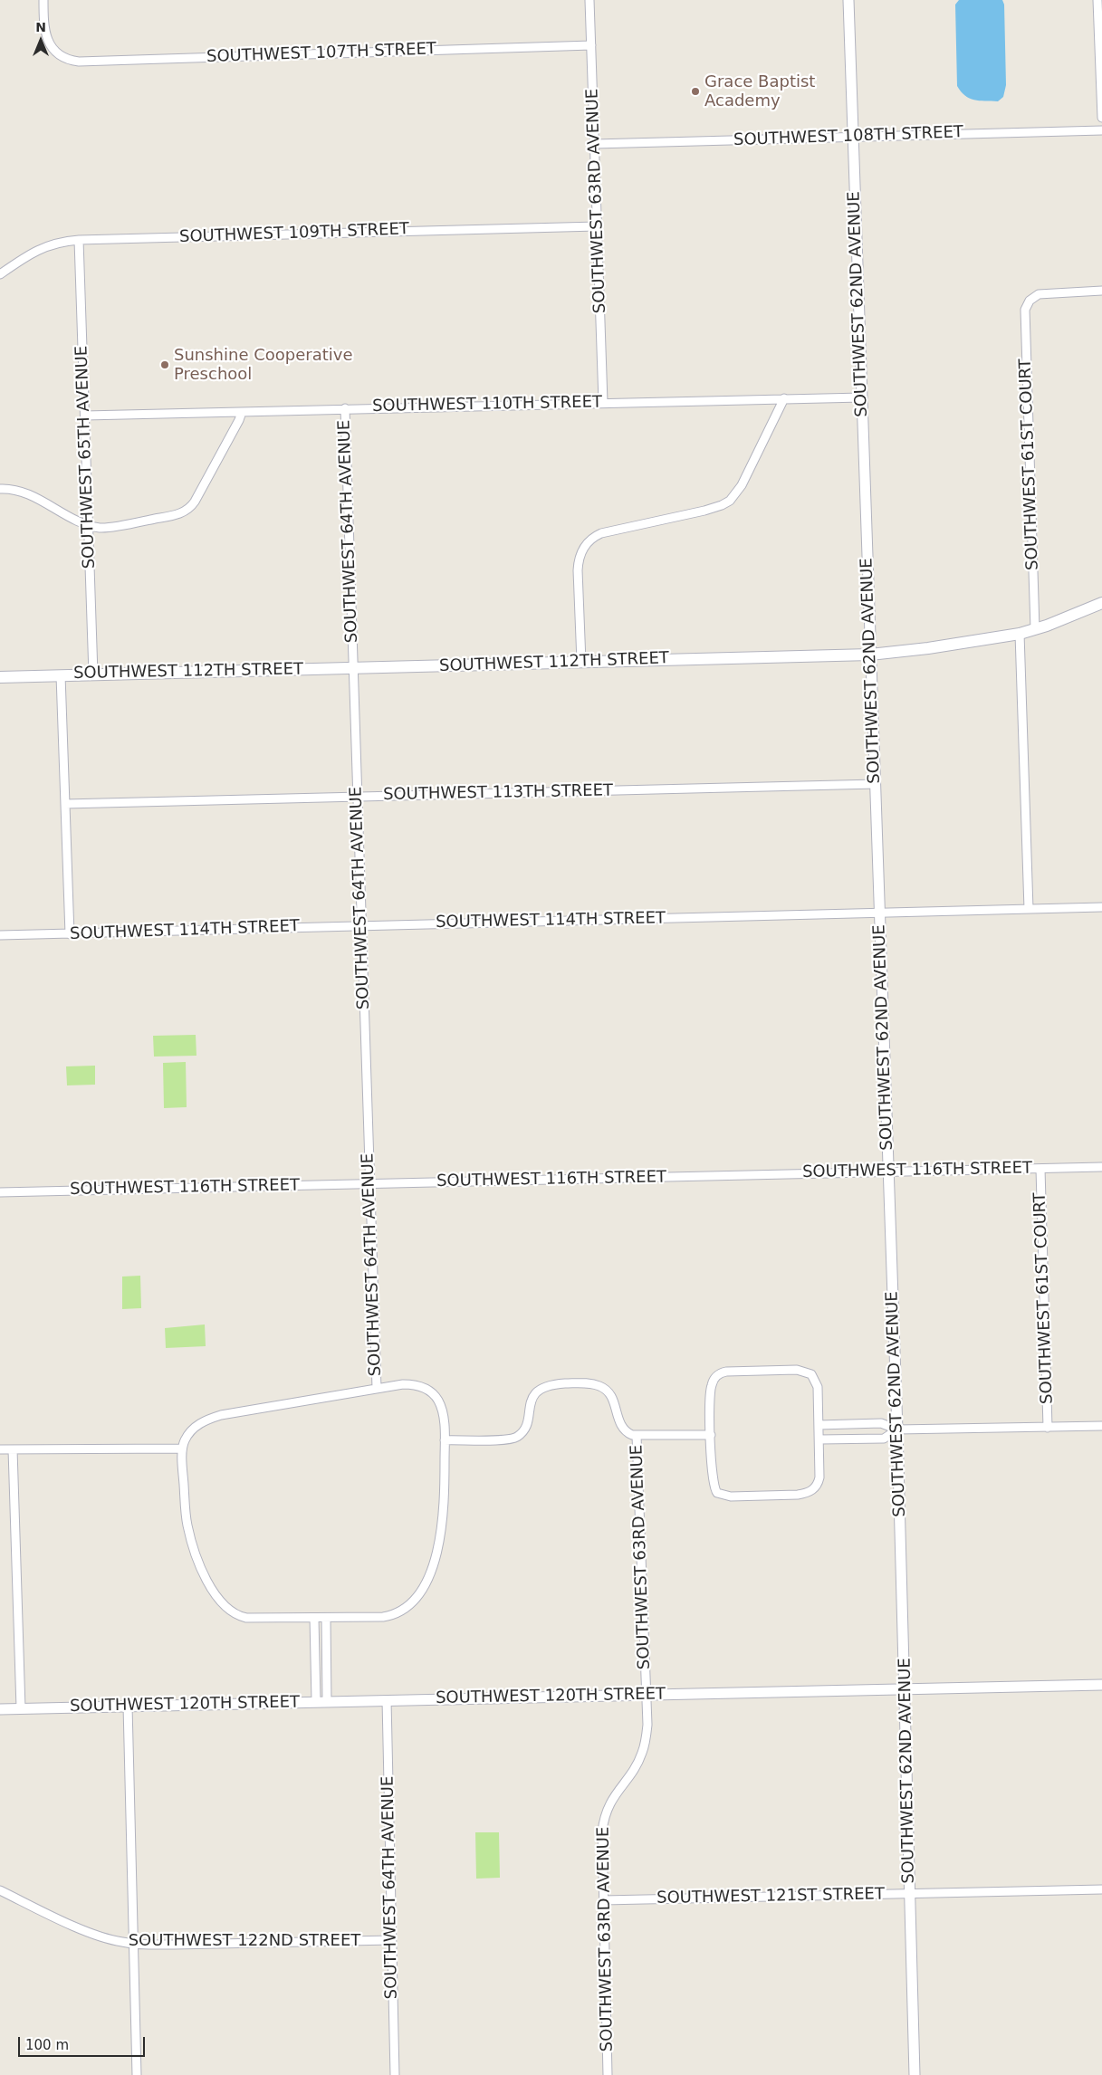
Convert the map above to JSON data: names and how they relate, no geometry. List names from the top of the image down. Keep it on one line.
{"streets":{"main road":["SOUTHWEST 112TH STREET"],"street":["SOUTHWEST 107TH STREET","SOUTHWEST 108TH STREET","SOUTHWEST 63RD AVENUE","SOUTHWEST 109TH STREET","SOUTHWEST 62ND AVENUE","SOUTHWEST 110TH STREET","SOUTHWEST 65TH AVENUE","SOUTHWEST 61ST COURT","SOUTHWEST 64TH AVENUE","SOUTHWEST 113TH STREET","SOUTHWEST 114TH STREET","SOUTHWEST 116TH STREET","SOUTHWEST 120TH STREET","SOUTHWEST 121ST STREET","SOUTHWEST 122ND STREET"]},"crossings":[["SOUTHWEST 107TH STREET","SOUTHWEST 63RD AVENUE"],["SOUTHWEST 108TH STREET","SOUTHWEST 63RD AVENUE"],["SOUTHWEST 108TH STREET","SOUTHWEST 62ND AVENUE"],["SOUTHWEST 63RD AVENUE","SOUTHWEST 109TH STREET"],["SOUTHWEST 63RD AVENUE","SOUTHWEST 110TH STREET"],["SOUTHWEST 63RD AVENUE","SOUTHWEST 120TH STREET"],["SOUTHWEST 63RD AVENUE","SOUTHWEST 121ST STREET"],["SOUTHWEST 109TH STREET","SOUTHWEST 65TH AVENUE"],["SOUTHWEST 62ND AVENUE","SOUTHWEST 110TH STREET"],["SOUTHWEST 62ND AVENUE","SOUTHWEST 112TH STREET"],["SOUTHWEST 62ND AVENUE","SOUTHWEST 113TH STREET"],["SOUTHWEST 62ND AVENUE","SOUTHWEST 114TH STREET"],["SOUTHWEST 62ND AVENUE","SOUTHWEST 116TH STREET"],["SOUTHWEST 62ND AVENUE","SOUTHWEST 120TH STREET"],["SOUTHWEST 62ND AVENUE","SOUTHWEST 121ST STREET"],["SOUTHWEST 110TH STREET","SOUTHWEST 65TH AVENUE"],["SOUTHWEST 110TH STREET","SOUTHWEST 64TH AVENUE"],["SOUTHWEST 65TH AVENUE","SOUTHWEST 112TH STREET"],["SOUTHWEST 61ST COURT","SOUTHWEST 112TH STREET"],["SOUTHWEST 61ST COURT","SOUTHWEST 116TH STREET"],["SOUTHWEST 64TH AVENUE","SOUTHWEST 112TH STREET"],["SOUTHWEST 64TH AVENUE","SOUTHWEST 113TH STREET"],["SOUTHWEST 64TH AVENUE","SOUTHWEST 114TH STREET"],["SOUTHWEST 64TH AVENUE","SOUTHWEST 116TH STREET"],["SOUTHWEST 64TH AVENUE","SOUTHWEST 120TH STREET"],["SOUTHWEST 64TH AVENUE","SOUTHWEST 122ND STREET"]],"places":["Grace Baptist Academy","Sunshine Cooperative Preschool"],"scale_bar":"100 m","north":"top"}
